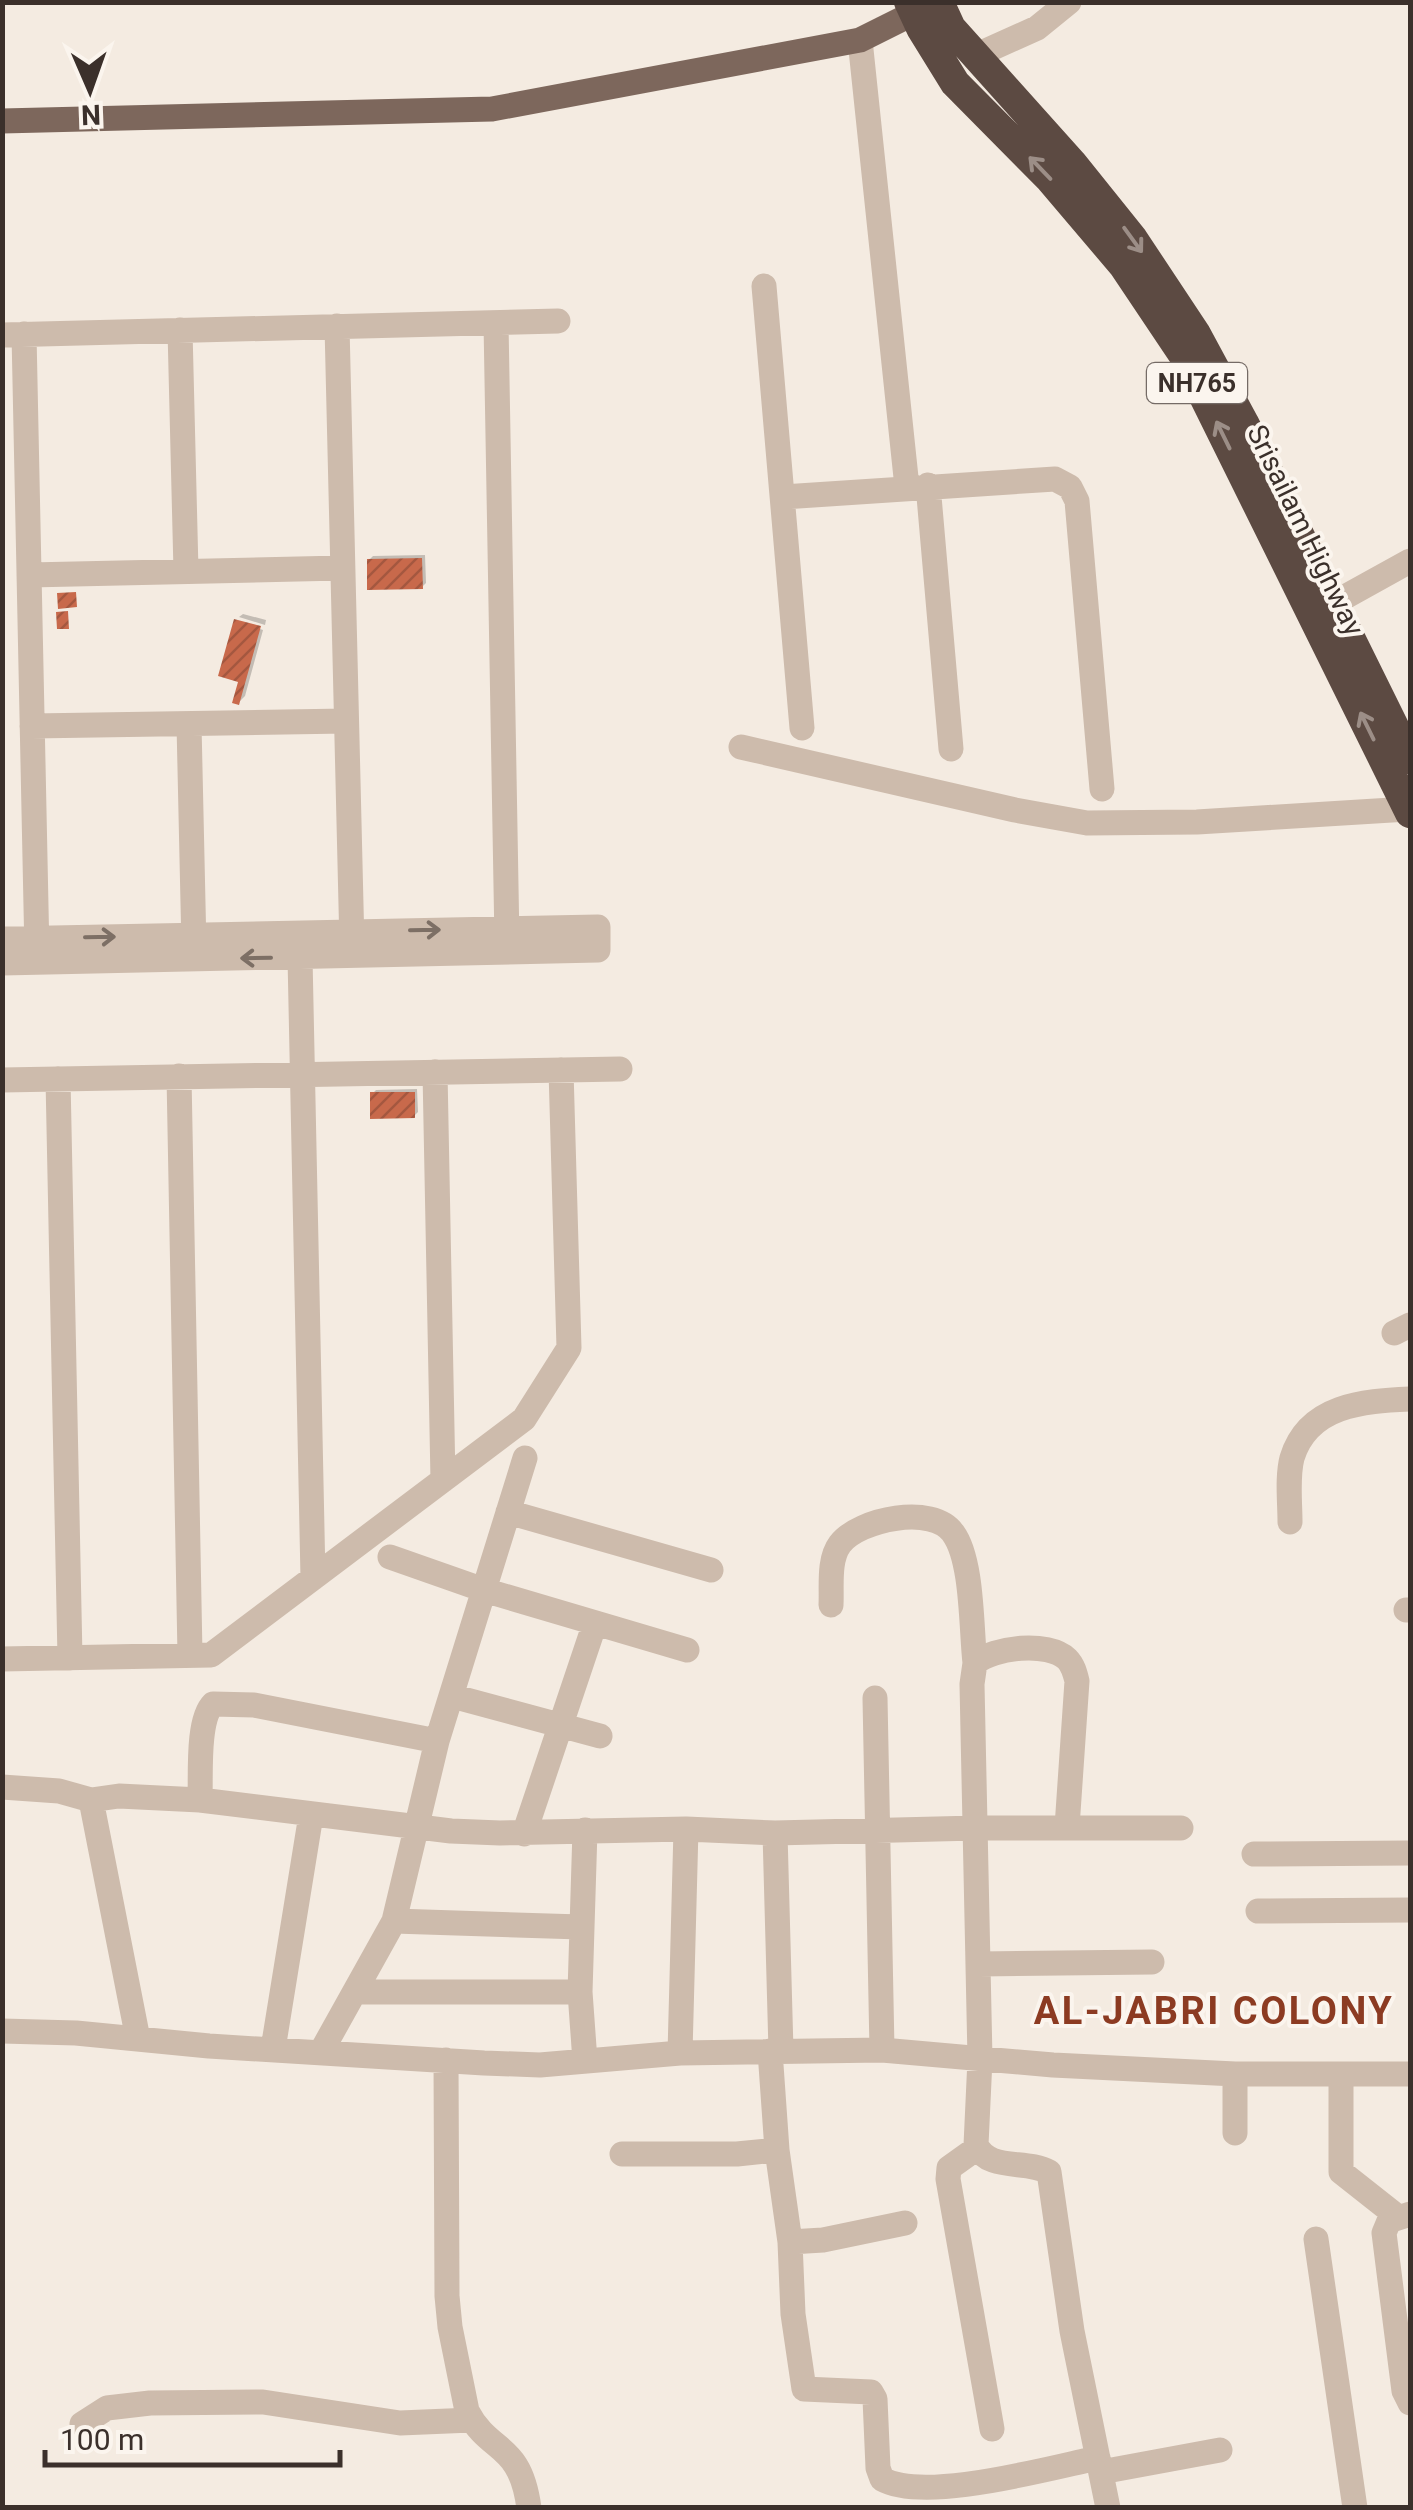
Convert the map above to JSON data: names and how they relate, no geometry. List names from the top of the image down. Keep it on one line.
{"streets":{"highway":["NH765","Srisailam Highway"]},"districts":["AL-JABRI COLONY"],"scale_bar":"100 m","north":"bottom"}
